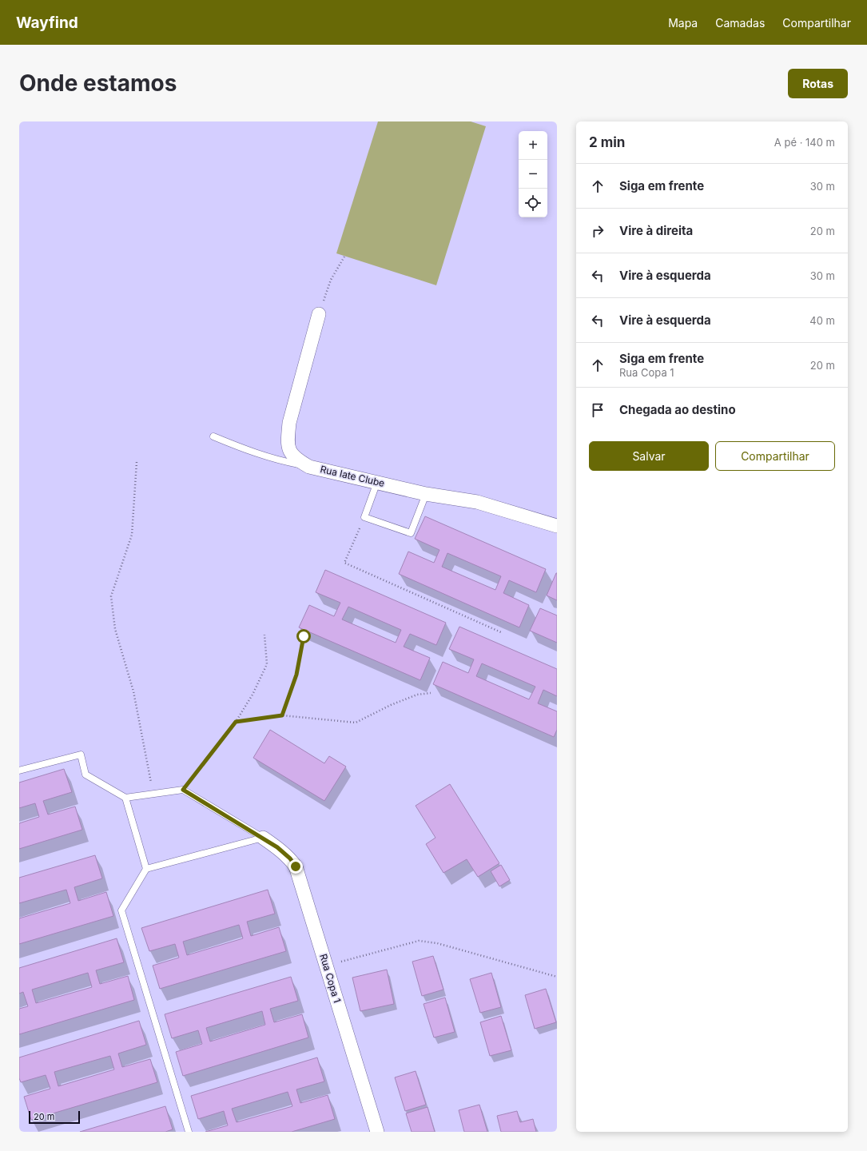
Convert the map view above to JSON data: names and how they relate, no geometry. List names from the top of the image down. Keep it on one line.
{"streets":{"street":["Rua Iate Clube","Rua Copa 1"]},"scale_bar":"20 m","page":{"header":"Wayfind","nav":["Mapa","Camadas","Compartilhar"],"buttons":["Rotas",["Salvar","Compartilhar"]],"title":"Onde estamos","heading":["2 min","A pé · 140 m"],"map_buttons":["+","−"],"list":[["Siga em frente","30 m"],["Vire à direita","20 m"],["Vire à esquerda","30 m"],["Vire à esquerda","40 m"],["Siga em frente","Rua Copa 1","20 m"],"Chegada ao destino"],"scale":"20 m"}}
